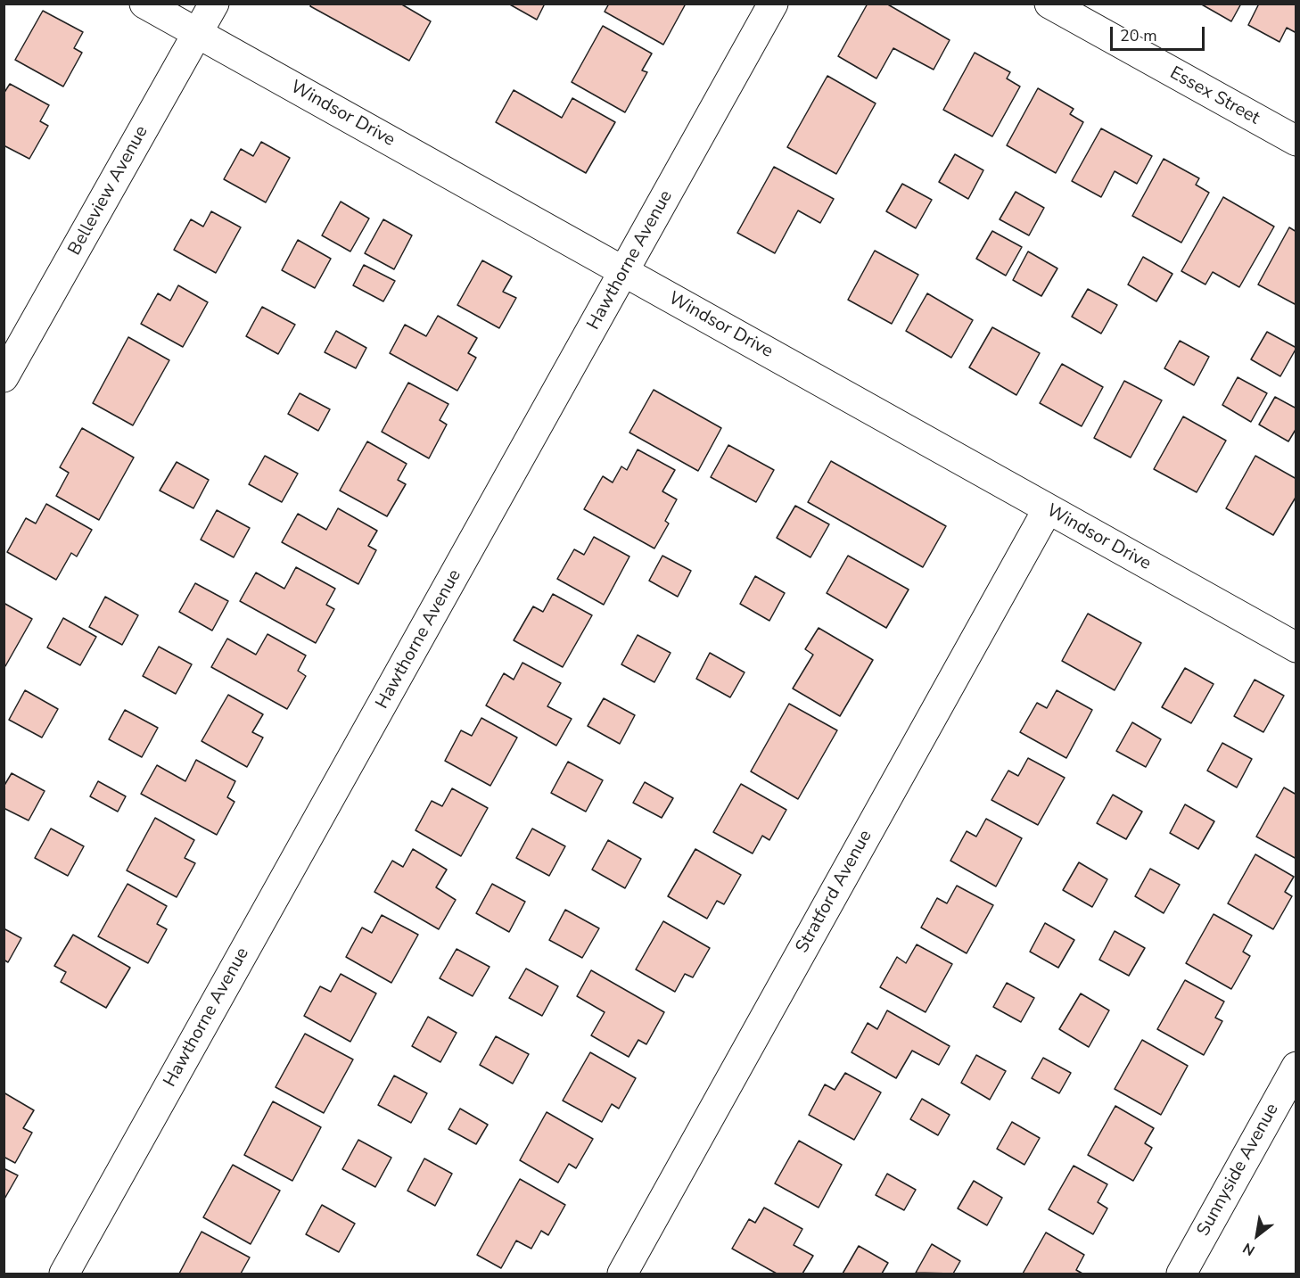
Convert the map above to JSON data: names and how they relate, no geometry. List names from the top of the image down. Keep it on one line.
{"streets":{"street":["Essex Street","Windsor Drive","Belleview Avenue","Hawthorne Avenue","Stratford Avenue","Sunnyside Avenue"]},"crossings":[["Windsor Drive","Belleview Avenue"],["Windsor Drive","Hawthorne Avenue"],["Windsor Drive","Stratford Avenue"]],"scale_bar":"20 m","north":"bottom left"}
